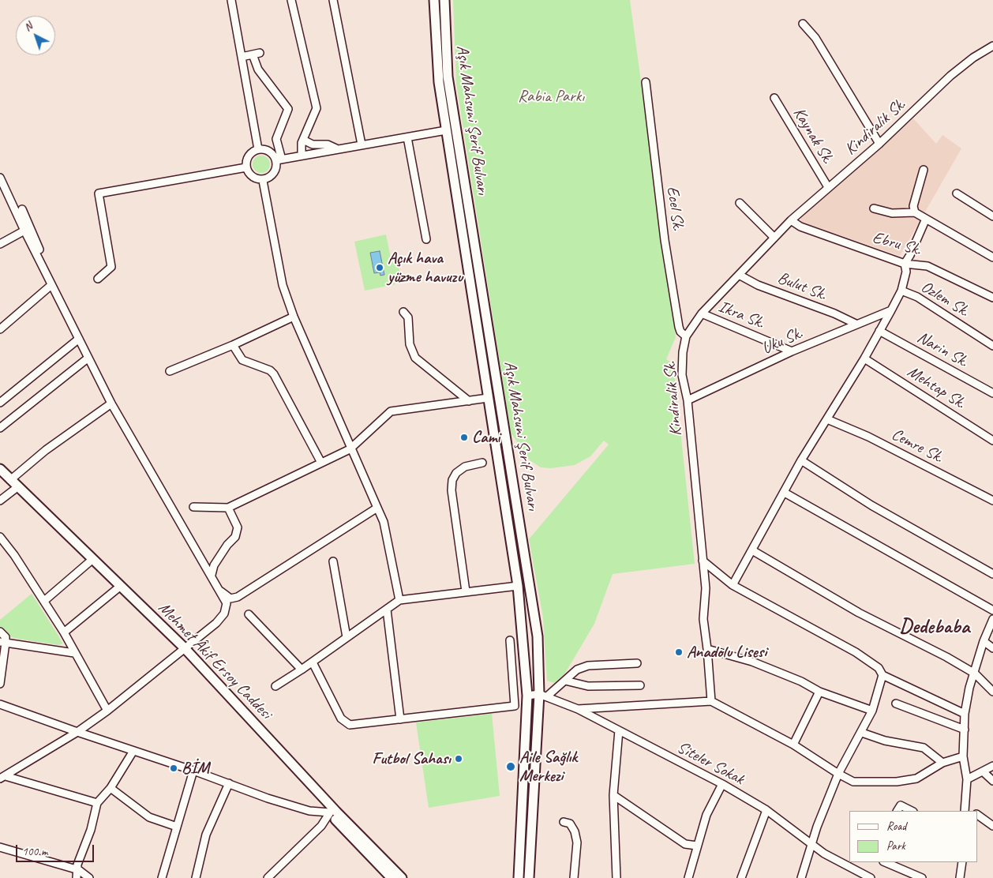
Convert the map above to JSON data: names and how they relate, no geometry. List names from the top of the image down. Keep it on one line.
{"streets":{"main road":["Aşık Mahsuni Şerif Bulvarı","Mehmet Âkif Ersoy Caddesi"],"street":["Kindiralik Sk.","Kaynak Sk.","Ecel Sk.","Ebru Sk.","Bulut Sk.","Ozlem Sk.","Ikra Sk.","Uku Sk.","Narin Sk.","Mehtap Sk.","Cemre Sk.","Siteler Sokak"]},"crossings":[["Aşık Mahsuni Şerif Bulvarı","Siteler Sokak"],["Kindiralik Sk.","Kaynak Sk."],["Kindiralik Sk.","Ecel Sk."],["Kindiralik Sk.","Ebru Sk."],["Kindiralik Sk.","Bulut Sk."],["Kindiralik Sk.","Ikra Sk."],["Kindiralik Sk.","Uku Sk."],["Bulut Sk.","Uku Sk."],["Ikra Sk.","Uku Sk."]],"districts":["Dedebaba"],"parks":["Rabia Parkı"],"places":["Açık hava yüzme havuzu","Cami","Anadolu Lisesi","Futbol Sahası","Aile Sağlık Merkezi","BİM"],"legend":["Road","Park"],"scale_bar":"100 m","north":"top left"}
